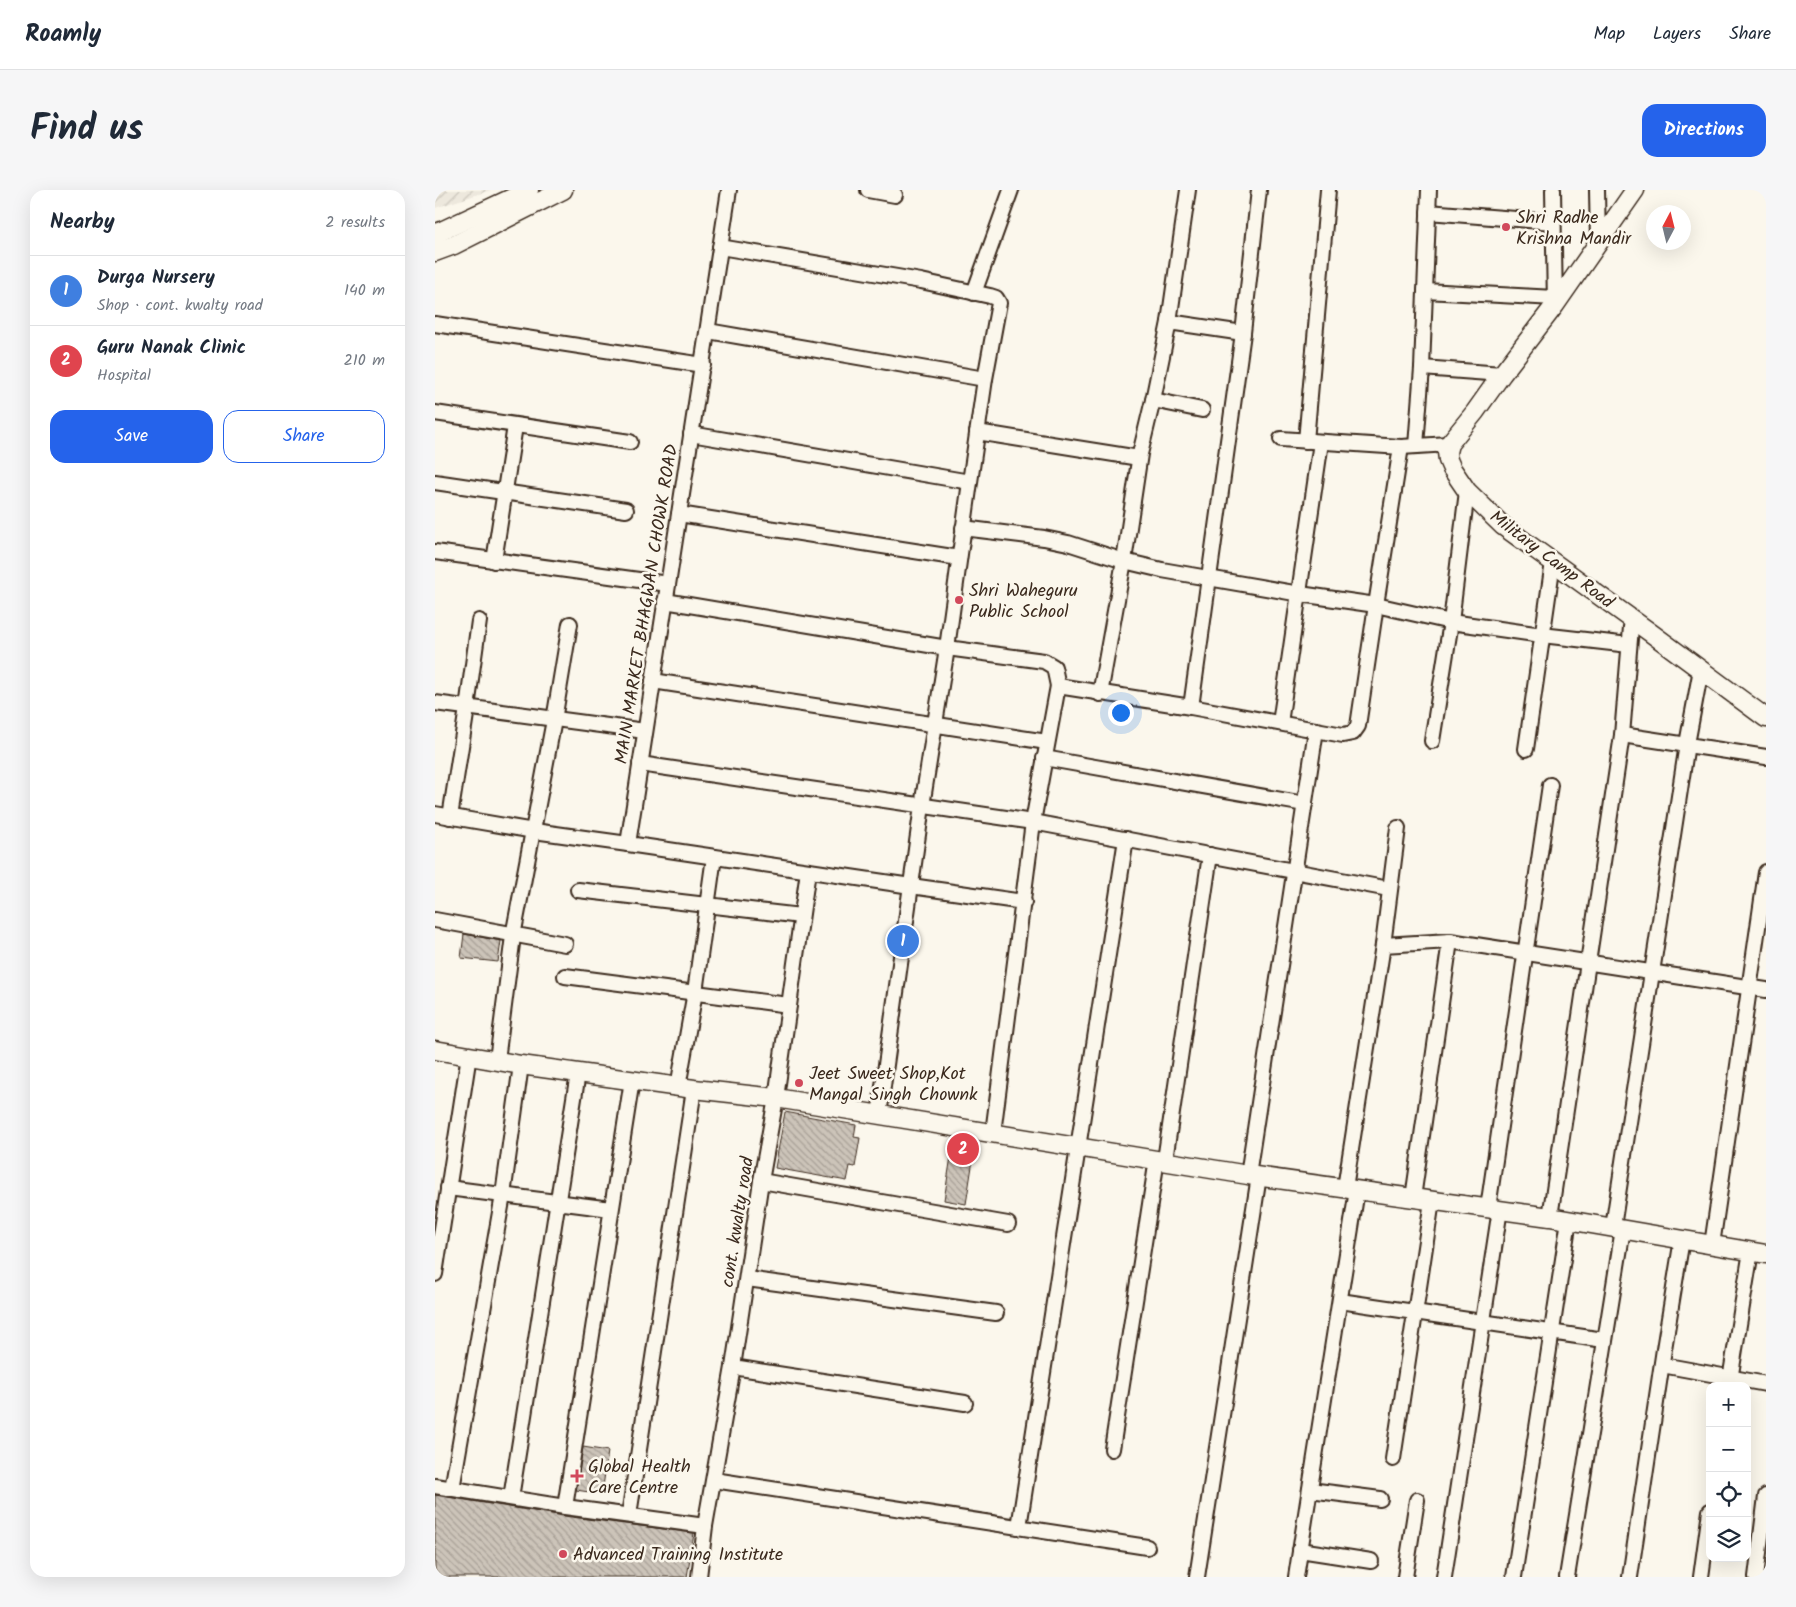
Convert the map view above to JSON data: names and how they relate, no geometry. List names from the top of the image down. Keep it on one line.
{"streets":{"street":["Military Camp Road","MAIN MARKET BHAGWAN CHOWK ROAD","cont. kwalty road"]},"places":{"other":["Shri Radhe Krishna Mandir","Shri Waheguru Public School","Jeet Sweet Shop,Kot Mangal Singh Chownk","Advanced Training Institute"],"health":["Global Health Care Centre"]},"north":"top","page":{"header":"Roamly","nav":["Map","Layers","Share"],"title":"Find us","buttons":["Directions",["Save","Share"]],"heading":["Nearby","2 results"],"list":[{"mark":"1","name":"Durga Nursery","note":"Shop · cont. kwalty road","value":"140 m"},{"mark":"2","name":"Guru Nanak Clinic","note":"Hospital","value":"210 m"}],"pins":["1","2"],"map_buttons":["+","−"]}}
